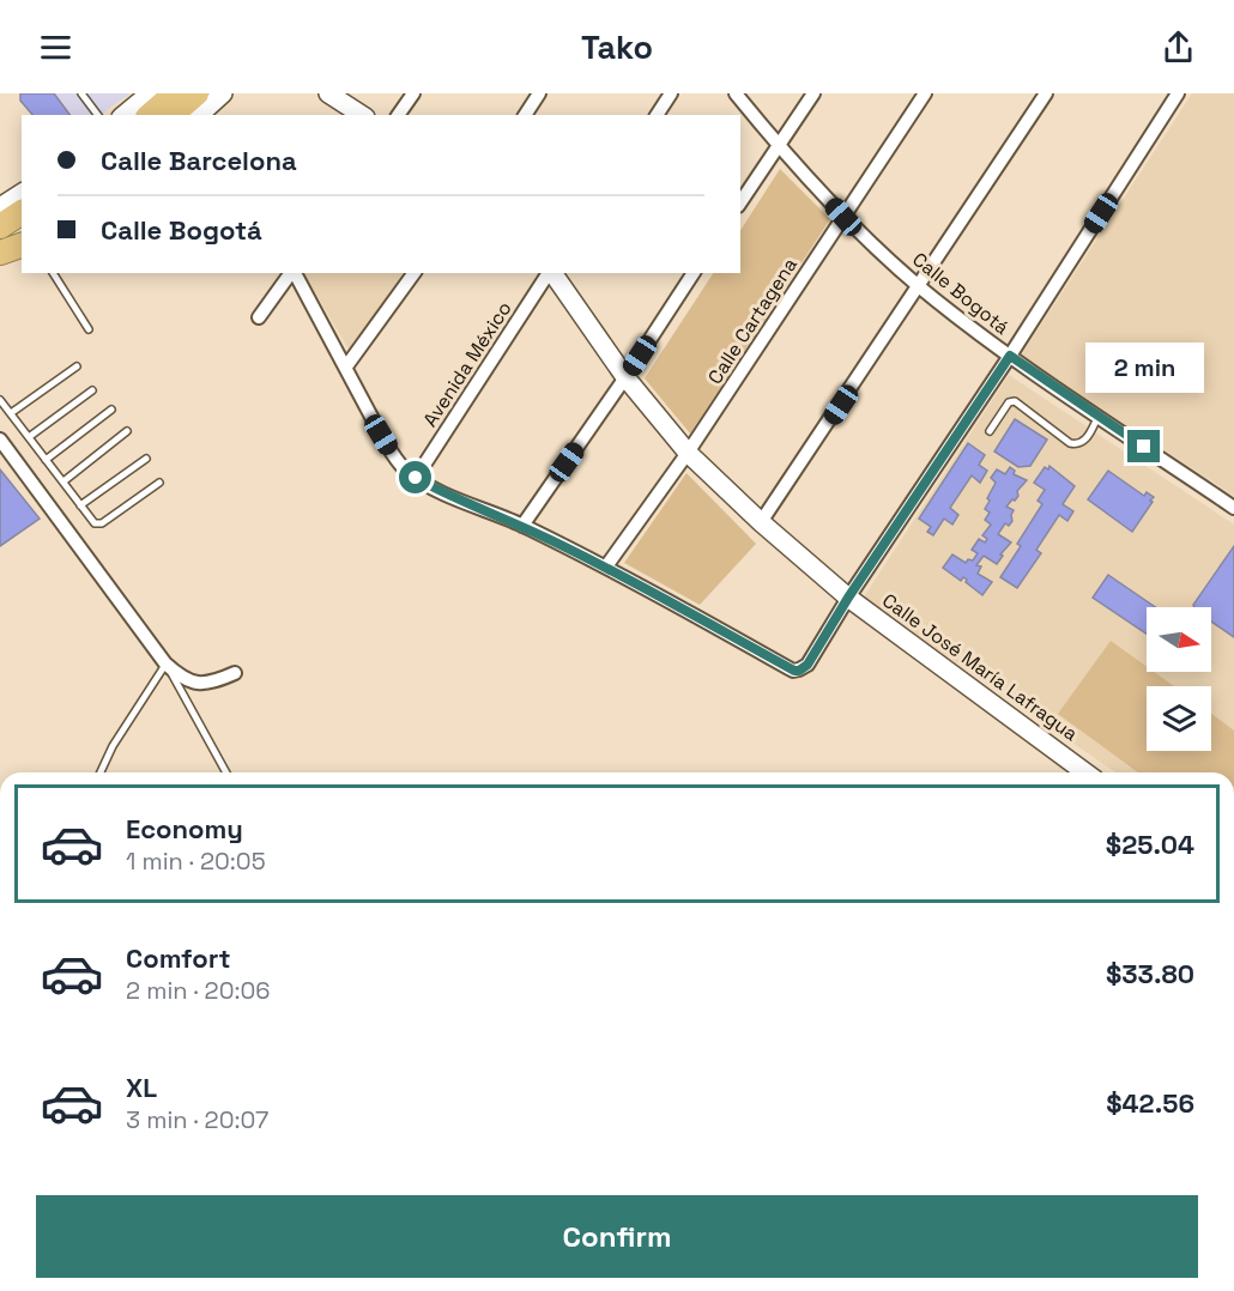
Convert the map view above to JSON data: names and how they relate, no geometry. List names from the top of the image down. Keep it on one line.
{"streets":{"main road":["Calle José María Lafragua"],"street":["Calle Bogotá","Calle Cartagena","Avenida México"]},"crossings":[["Calle Bogotá","Calle Cartagena"],["Calle Cartagena","Calle José María Lafragua"]],"north":"right","page":{"header":"Tako","banner":["Calle Barcelona","Calle Bogotá"],"bubble":"2 min","list":[{"name":"Economy","note":"1 min · 20:05","value":"$25.04"},{"name":"Comfort","note":"2 min · 20:06","value":"$33.80"},{"name":"XL","note":"3 min · 20:07","value":"$42.56"}],"buttons":"Confirm"}}
